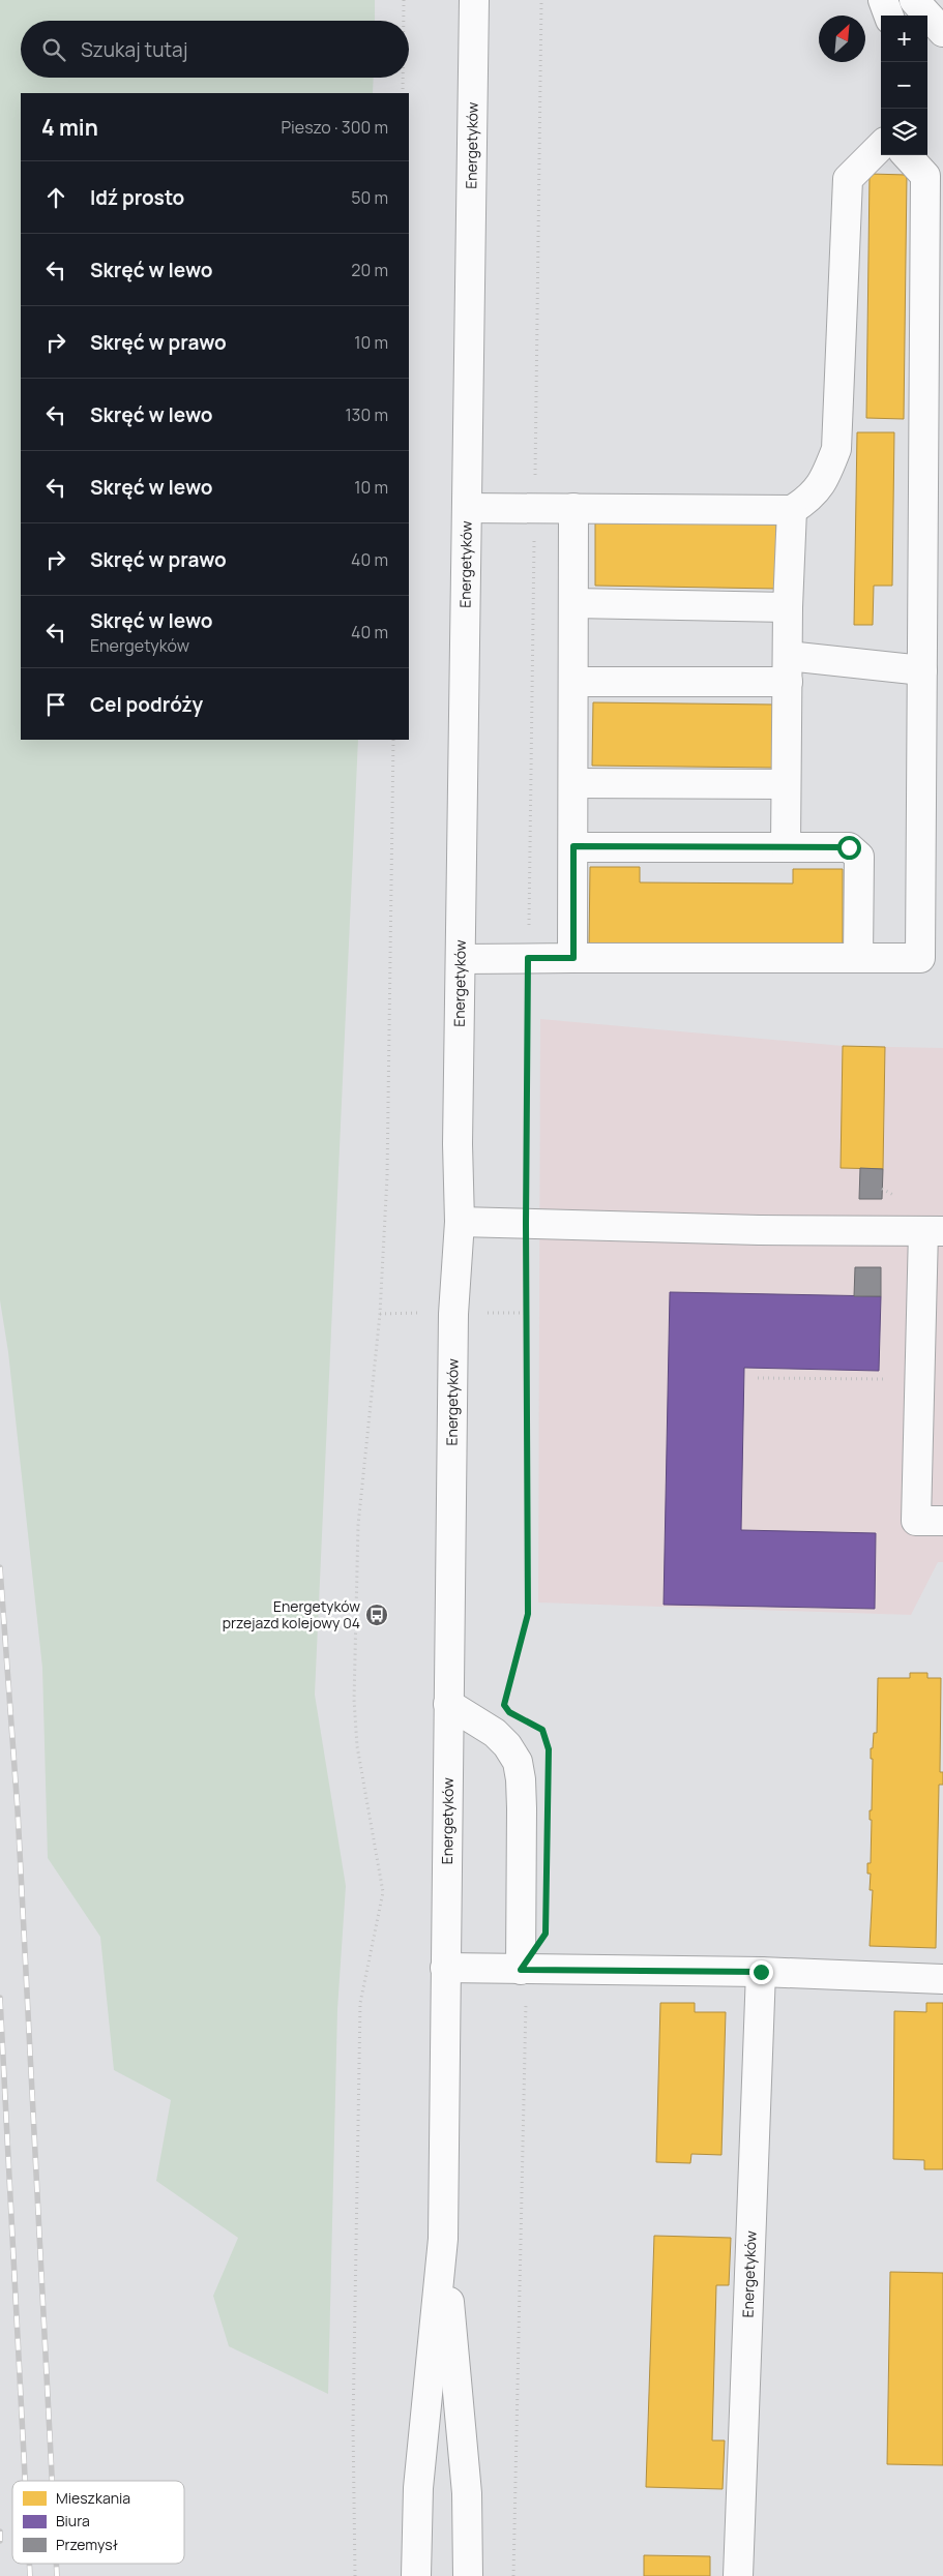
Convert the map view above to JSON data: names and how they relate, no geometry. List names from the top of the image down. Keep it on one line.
{"streets":{"main road":["Energetyków"]},"places":{"bus stop":["Energetyków przejazd kolejowy 04"]},"legend":["Mieszkania","Biura","Przemysł"],"north":"top right","page":{"map_buttons":["+","−"],"search":"Szukaj tutaj","heading":["4 min","Pieszo · 300 m"],"list":[["Idź prosto","50 m"],["Skręć w lewo","20 m"],["Skręć w prawo","10 m"],["Skręć w lewo","130 m"],["Skręć w lewo","10 m"],["Skręć w prawo","40 m"],["Skręć w lewo","Energetyków","40 m"],"Cel podróży"]}}
